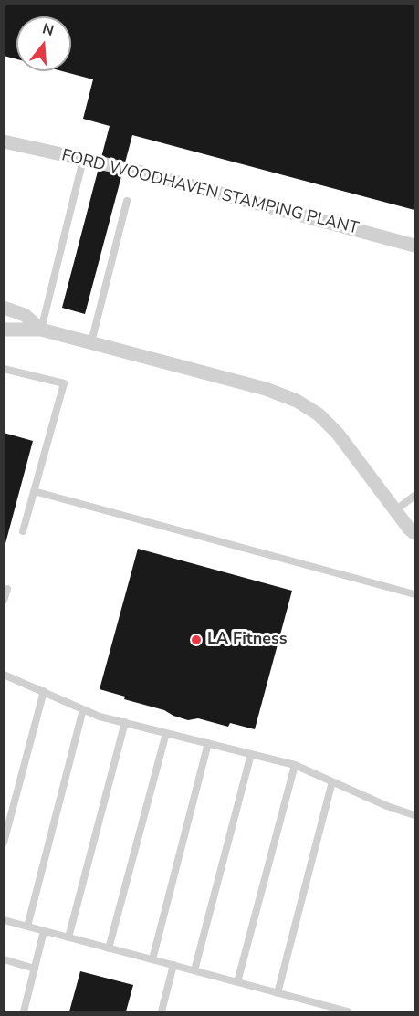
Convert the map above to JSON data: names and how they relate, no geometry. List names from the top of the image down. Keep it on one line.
{"streets":{"street":["FORD WOODHAVEN STAMPING PLANT"]},"places":["LA Fitness"],"north":"top"}
